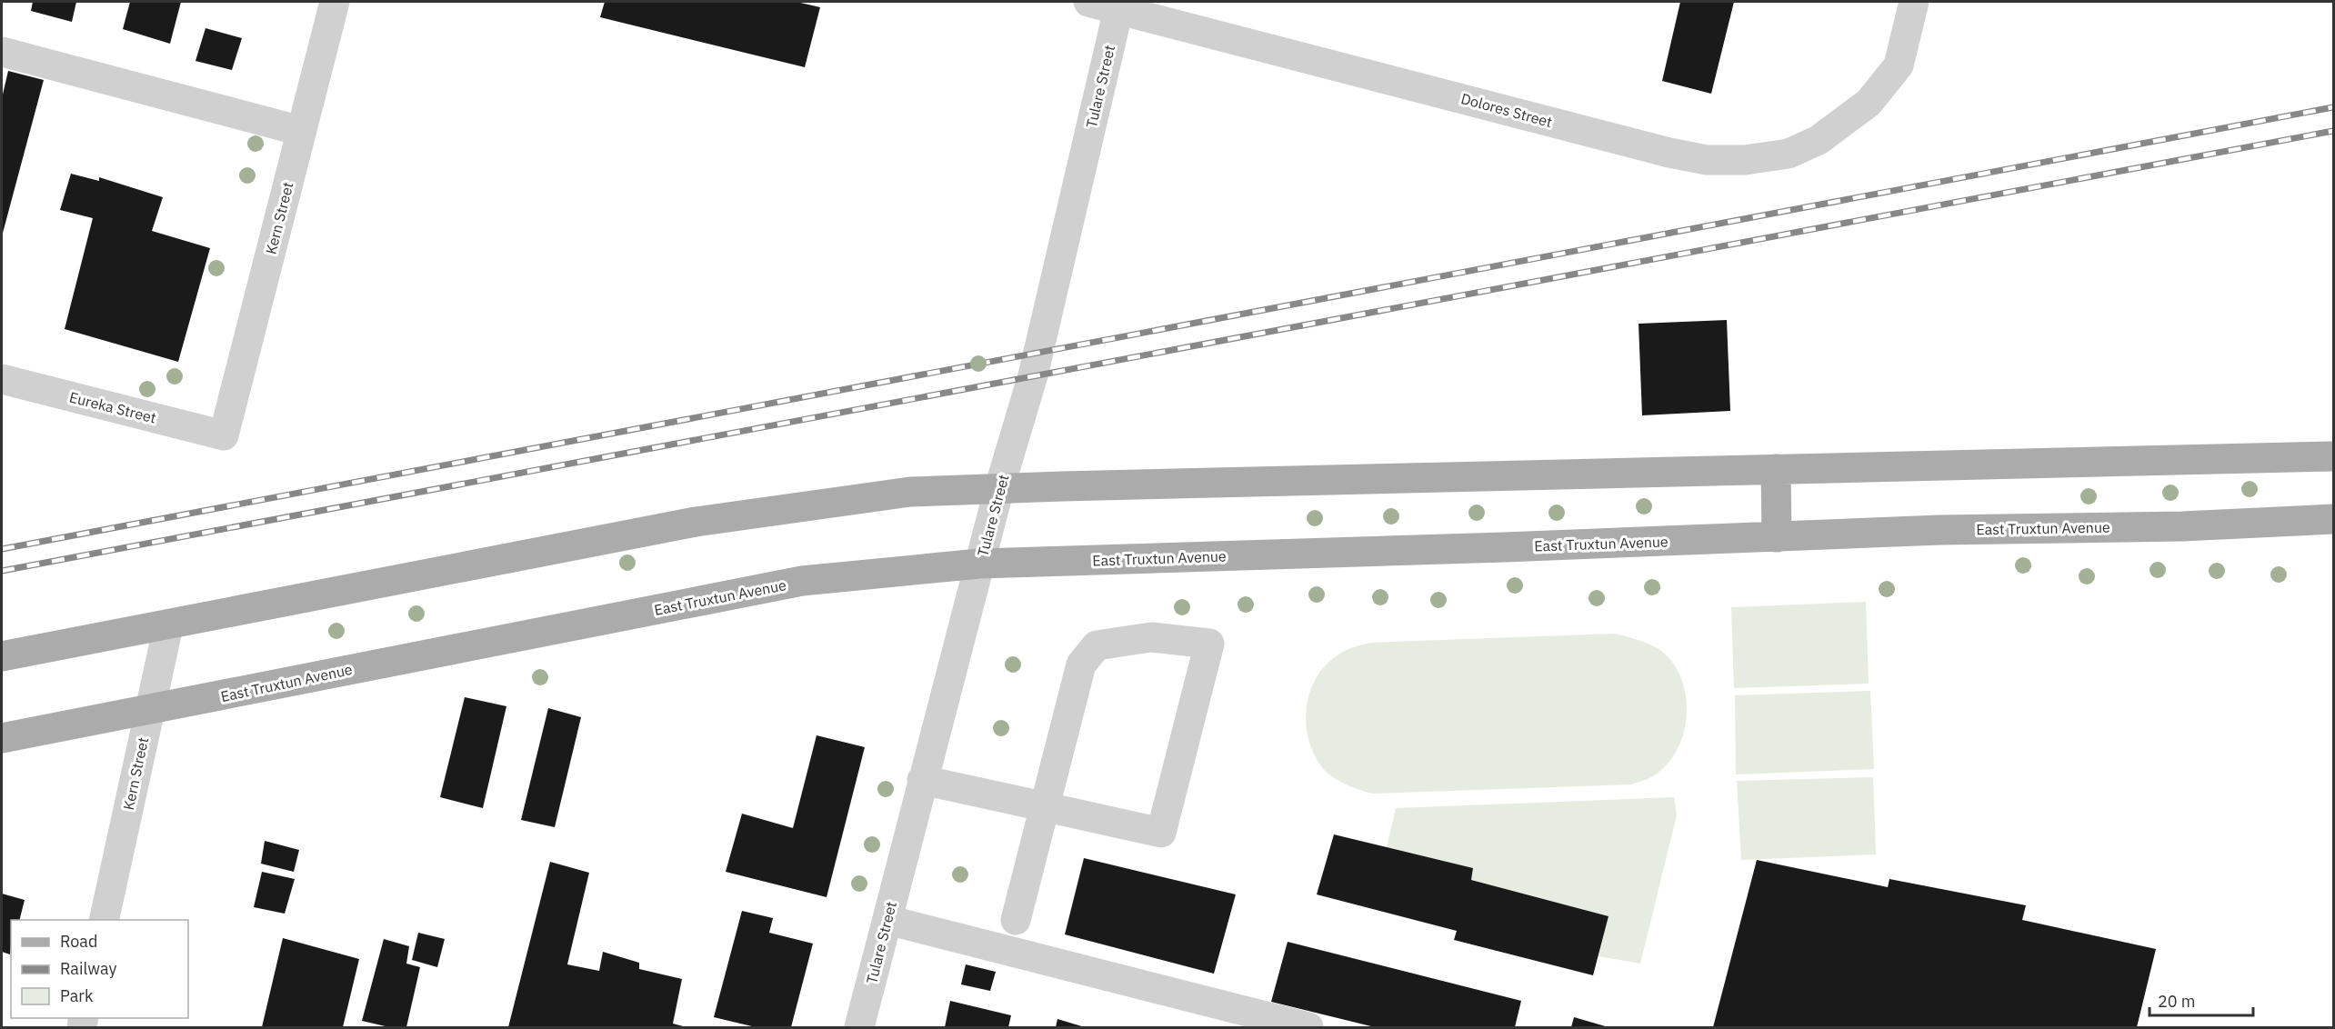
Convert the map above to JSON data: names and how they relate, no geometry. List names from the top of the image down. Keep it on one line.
{"streets":{"main road":["East Truxtun Avenue"],"street":["Tulare Street","Dolores Street","Kern Street","Eureka Street"]},"crossings":[["Tulare Street","Dolores Street"],["Tulare Street","East Truxtun Avenue"],["Kern Street","Eureka Street"],["Kern Street","East Truxtun Avenue"]],"legend":["Road","Railway","Park"],"scale_bar":"20 m"}
